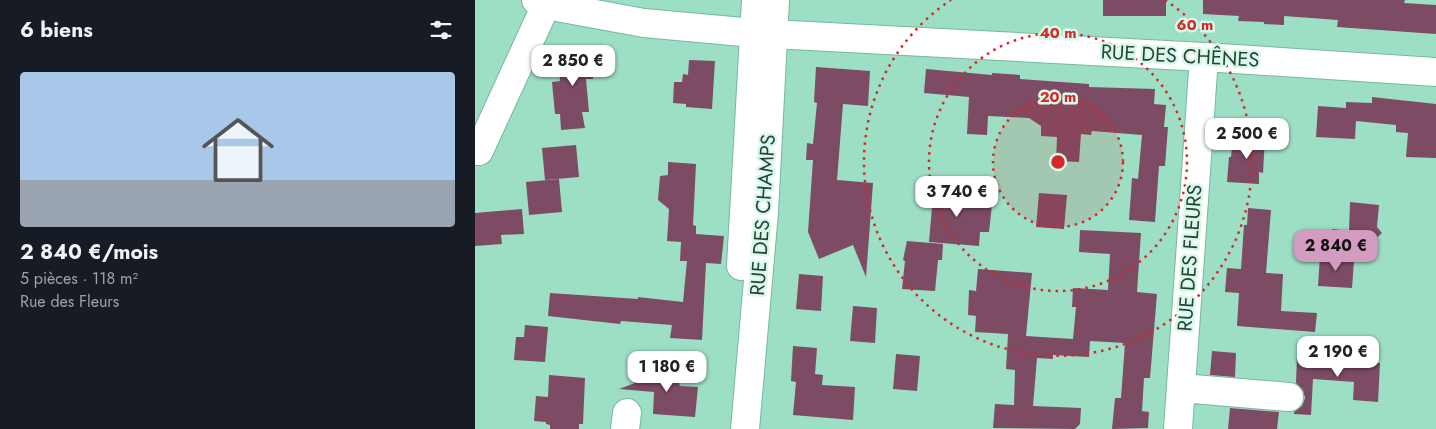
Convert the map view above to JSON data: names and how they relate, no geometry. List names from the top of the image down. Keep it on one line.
{"streets":{"street":["RUE DES CHÊNES","RUE DES CHAMPS","RUE DES FLEURS"]},"crossings":[["RUE DES CHÊNES","RUE DES CHAMPS"],["RUE DES CHÊNES","RUE DES FLEURS"]],"page":{"heading":"6 biens","price":["2 850 €","2 500 €","3 740 €","2 840 €","2 190 €","1 180 €"],"list":[{"name":"2 840 €/mois","note":"5 pièces · 118 m² · Rue des Fleurs"}]},"rings":["60 m","40 m","20 m"]}
